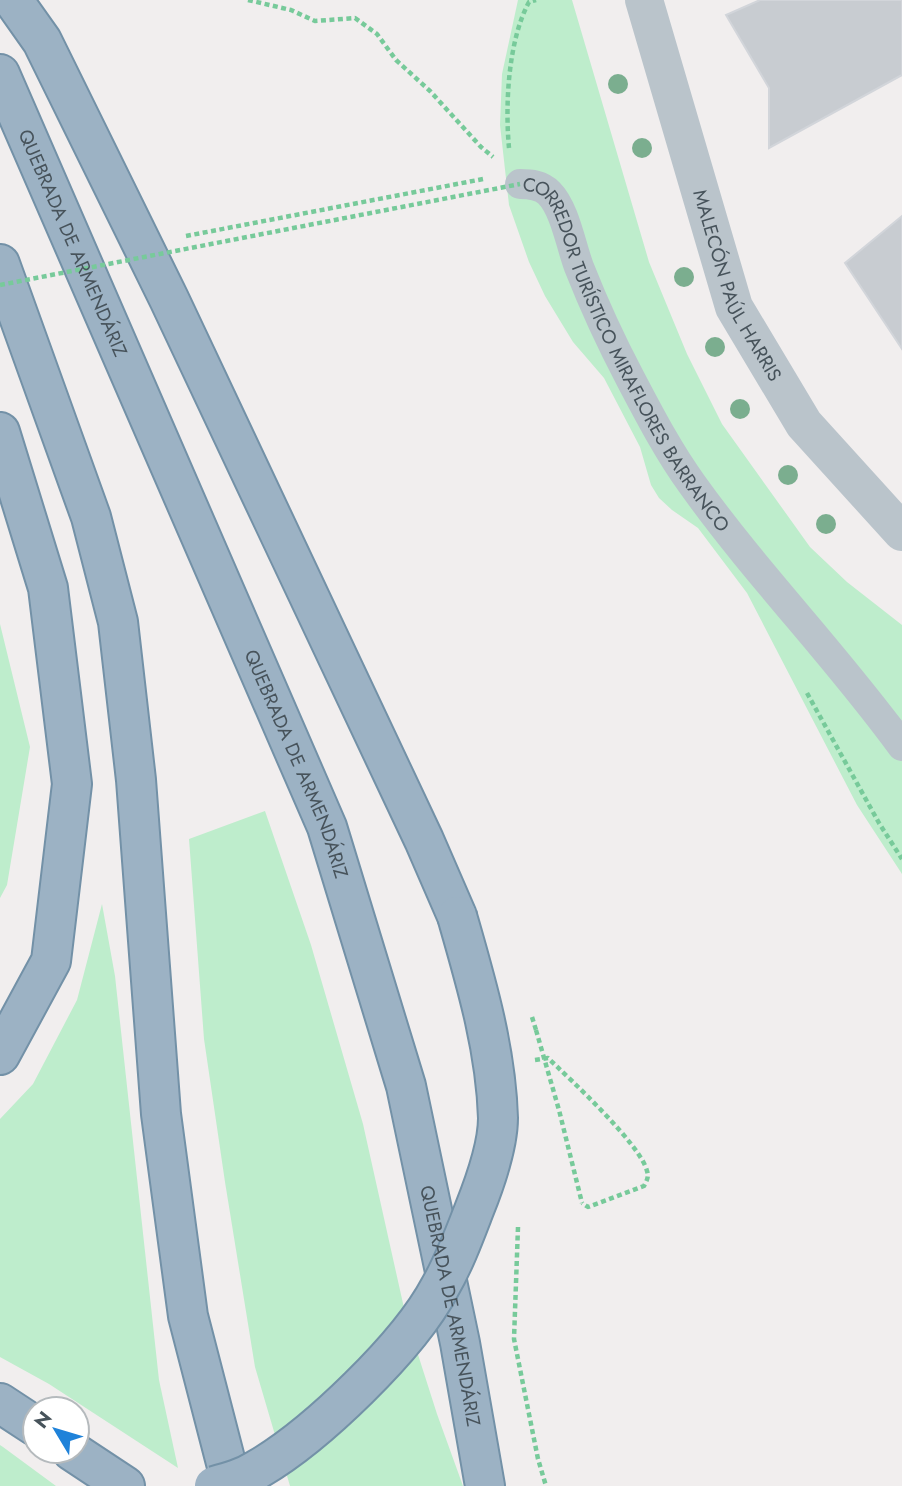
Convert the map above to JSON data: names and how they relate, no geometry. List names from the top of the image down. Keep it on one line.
{"streets":{"highway":["QUEBRADA DE ARMENDÁRIZ"],"street":["MALECÓN PAÚL HARRIS","CORREDOR TURÍSTICO MIRAFLORES BARRANCO"]},"north":"top left"}
